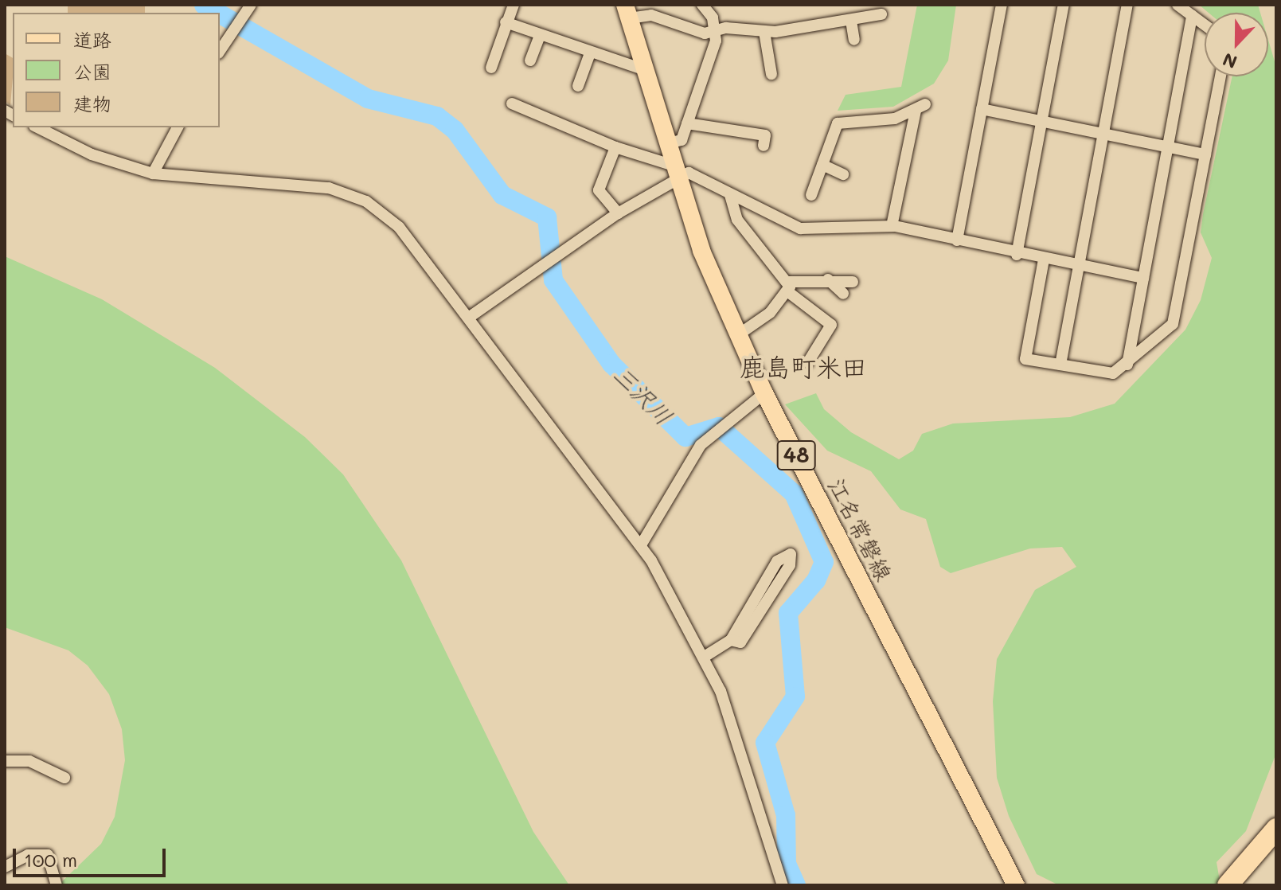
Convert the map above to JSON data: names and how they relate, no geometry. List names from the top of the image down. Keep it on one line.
{"streets":{"main road":["48","江名常磐線"]},"districts":["鹿島町米田"],"water":["三沢川"],"legend":["道路","公園","建物"],"scale_bar":"100 m","north":"bottom"}
